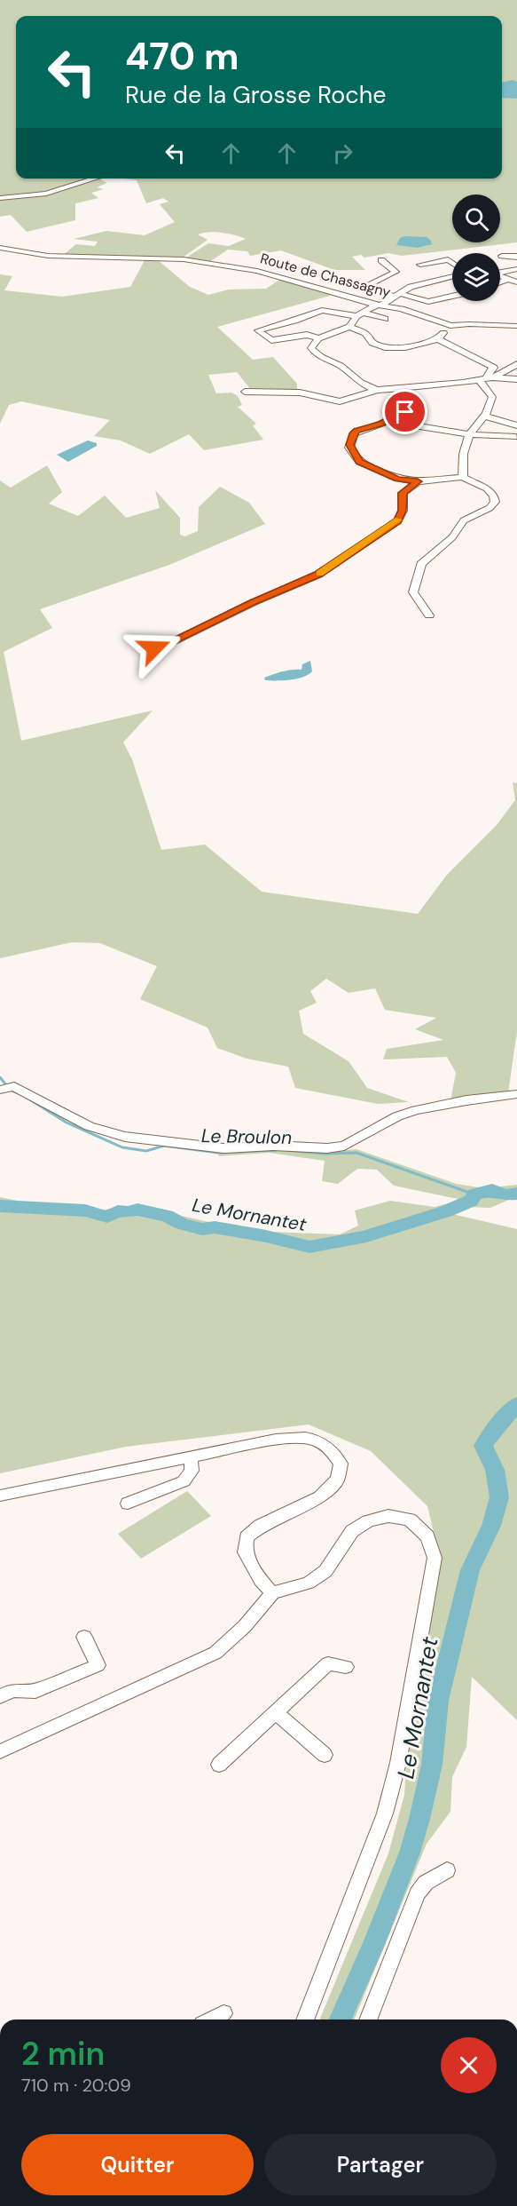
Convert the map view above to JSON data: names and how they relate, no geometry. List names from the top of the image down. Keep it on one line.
{"streets":{"street":["Route de Chassagny"]},"water":["Le Broulon","Le Mornantet"],"page":{"turn":["470 m","Rue de la Grosse Roche"],"heading":["2 min","710 m · 20:09"],"buttons":["Quitter","Partager"]}}
